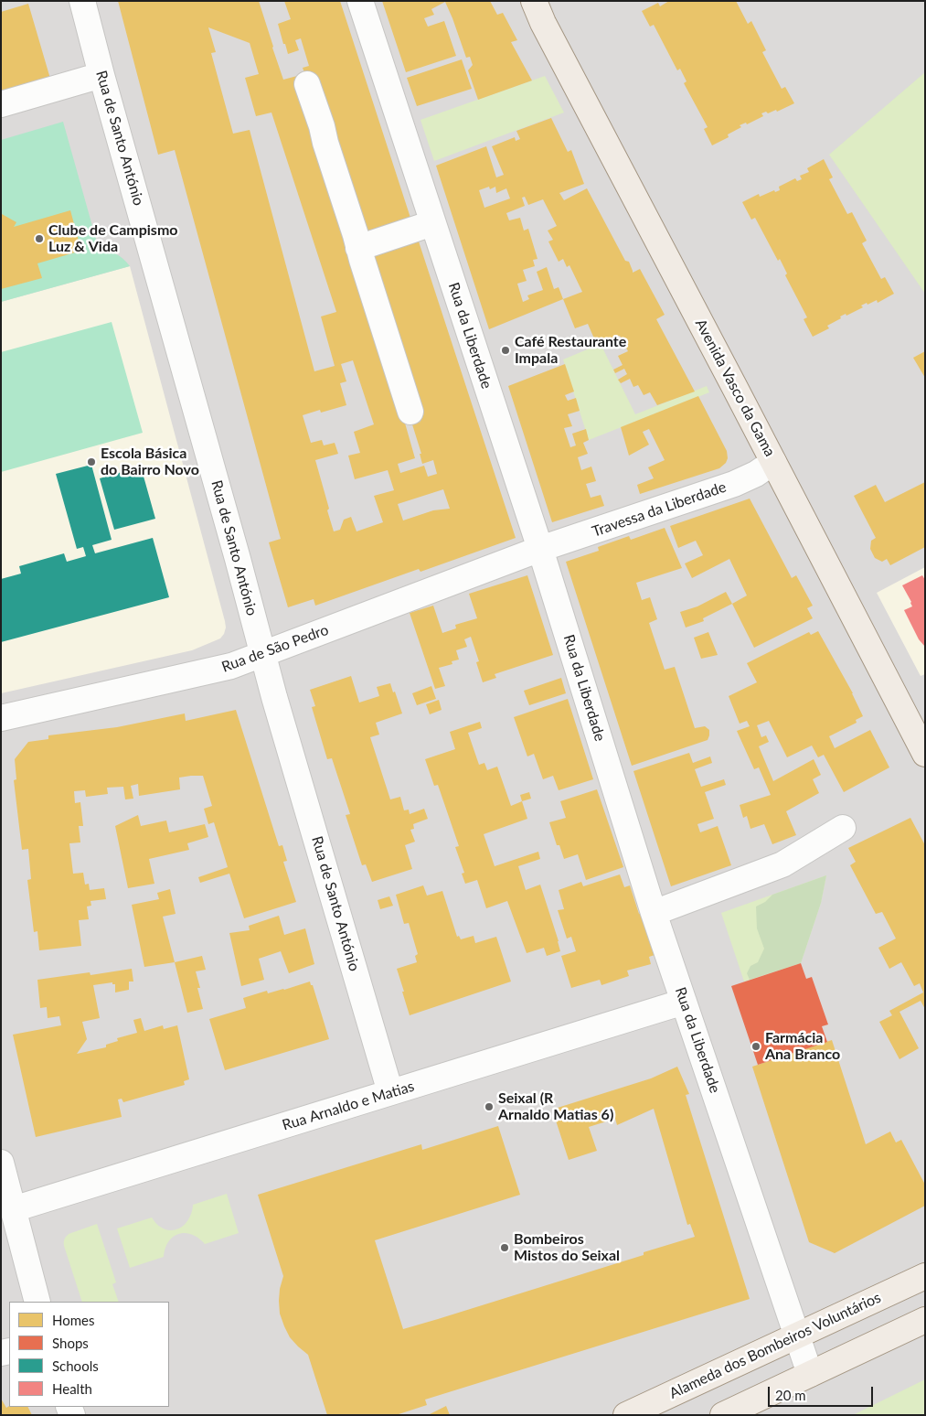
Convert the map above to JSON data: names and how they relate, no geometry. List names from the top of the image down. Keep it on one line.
{"streets":{"main road":["Avenida Vasco da Gama","Alameda dos Bombeiros Voluntários"],"street":["Rua de Santo António","Rua da Liberdade","Travessa da Liberdade","Rua de São Pedro","Rua Arnaldo e Matias"]},"crossings":[["Rua de Santo António","Rua de São Pedro"],["Rua de Santo António","Rua Arnaldo e Matias"],["Rua da Liberdade","Travessa da Liberdade"],["Rua da Liberdade","Rua de São Pedro"],["Rua da Liberdade","Rua Arnaldo e Matias"],["Rua da Liberdade","Alameda dos Bombeiros Voluntários"],["Avenida Vasco da Gama","Travessa da Liberdade"],["Travessa da Liberdade","Rua de São Pedro"]],"places":["Clube de Campismo Luz & Vida","Café Restaurante Impala","Escola Básica do Bairro Novo","Farmácia Ana Branco","Seixal (R Arnaldo Matias 6)","Bombeiros Mistos do Seixal"],"legend":["Homes","Shops","Schools","Health"],"scale_bar":"20 m"}
